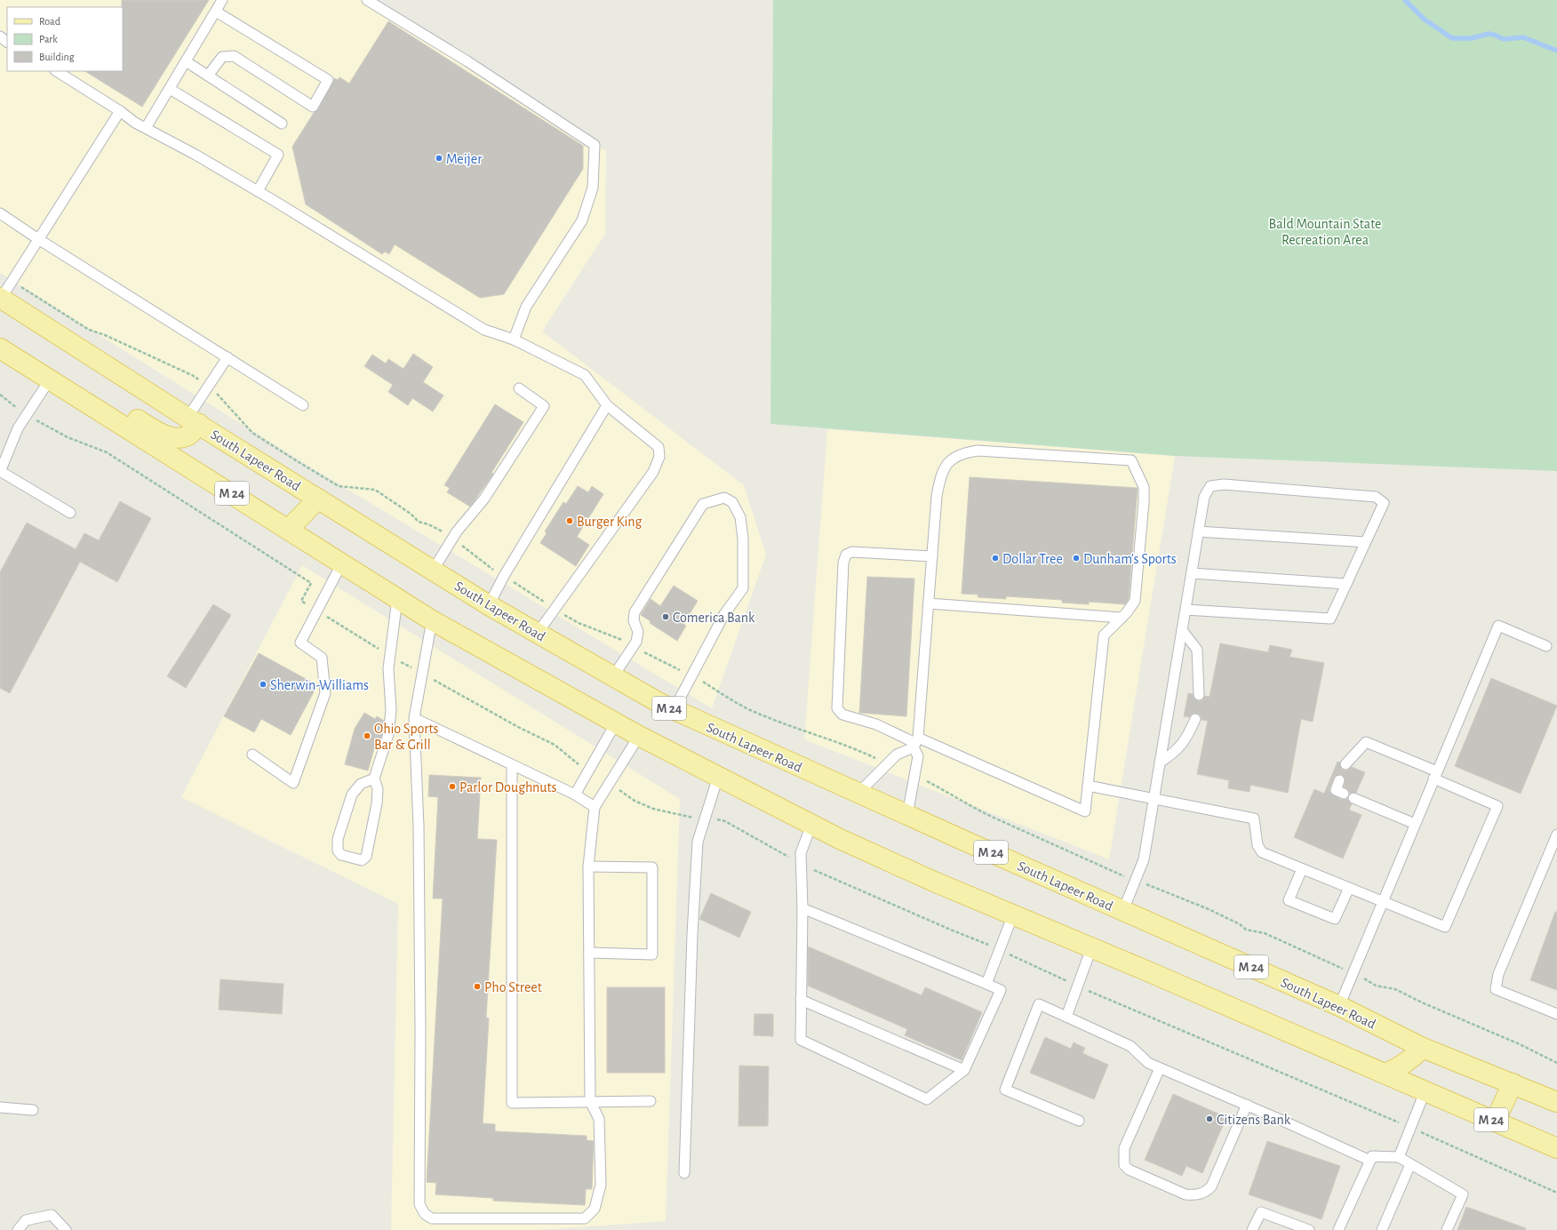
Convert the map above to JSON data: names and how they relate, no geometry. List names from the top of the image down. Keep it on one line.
{"streets":{"main road":["South Lapeer Road","M 24"]},"parks":["Bald Mountain State Recreation Area"],"places":["Meijer","Burger King","Dollar Tree","Dunham's Sports","Comerica Bank","Sherwin-Williams","Ohio Sports Bar & Grill","Parlor Doughnuts","Pho Street","Citizens Bank"],"legend":["Road","Park","Building"]}
